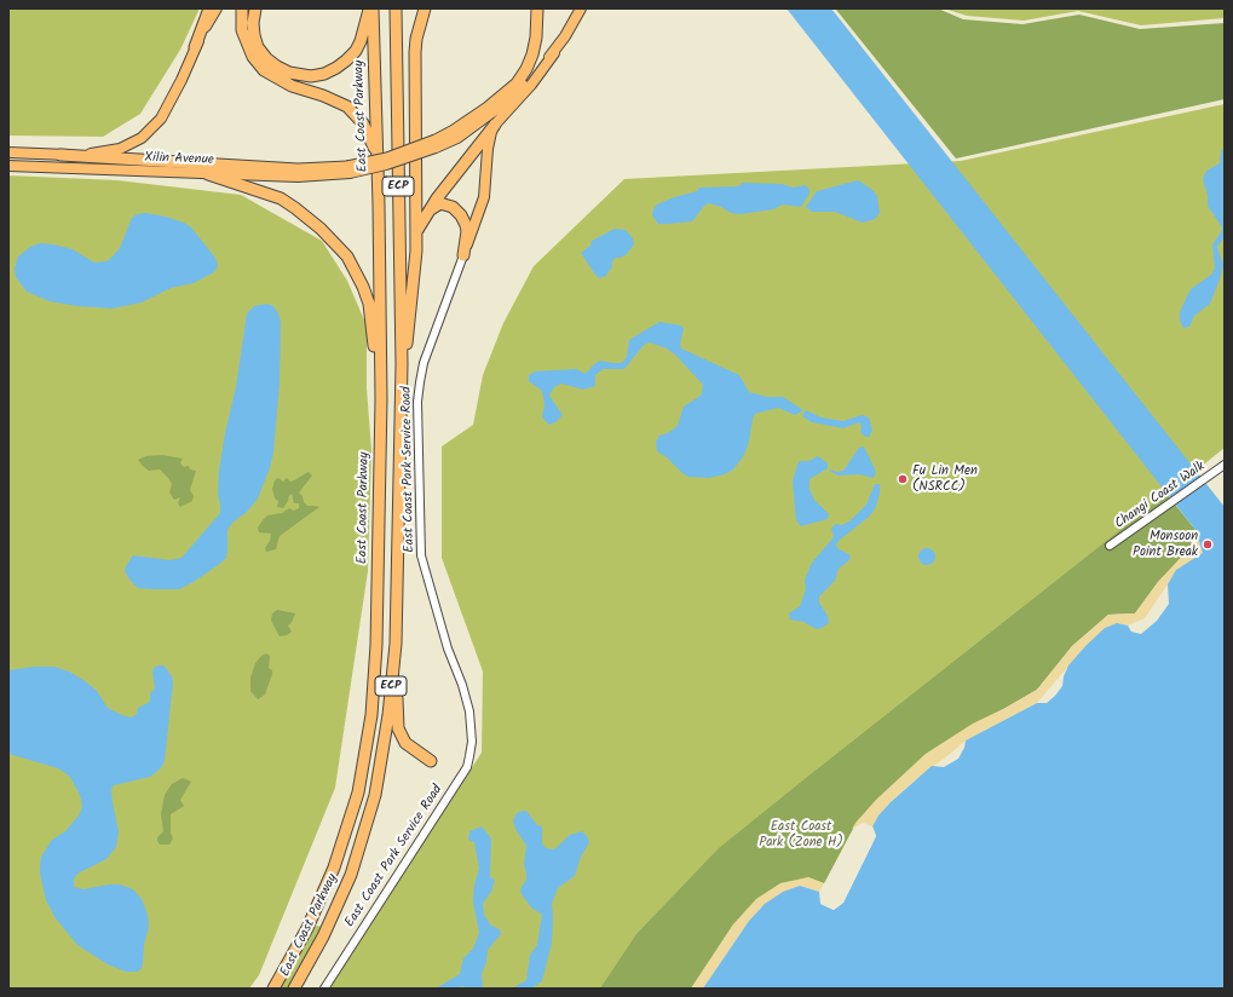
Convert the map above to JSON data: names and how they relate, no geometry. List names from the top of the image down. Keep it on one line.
{"streets":{"highway":["East Coast Parkway","ECP"],"main road":["Xilin Avenue"],"street":["East Coast Park Service Road","Changi Coast Walk"]},"parks":["East Coast Park (Zone H)"],"places":["Fu Lin Men (NSRCC)","Monsoon Point Break"]}
